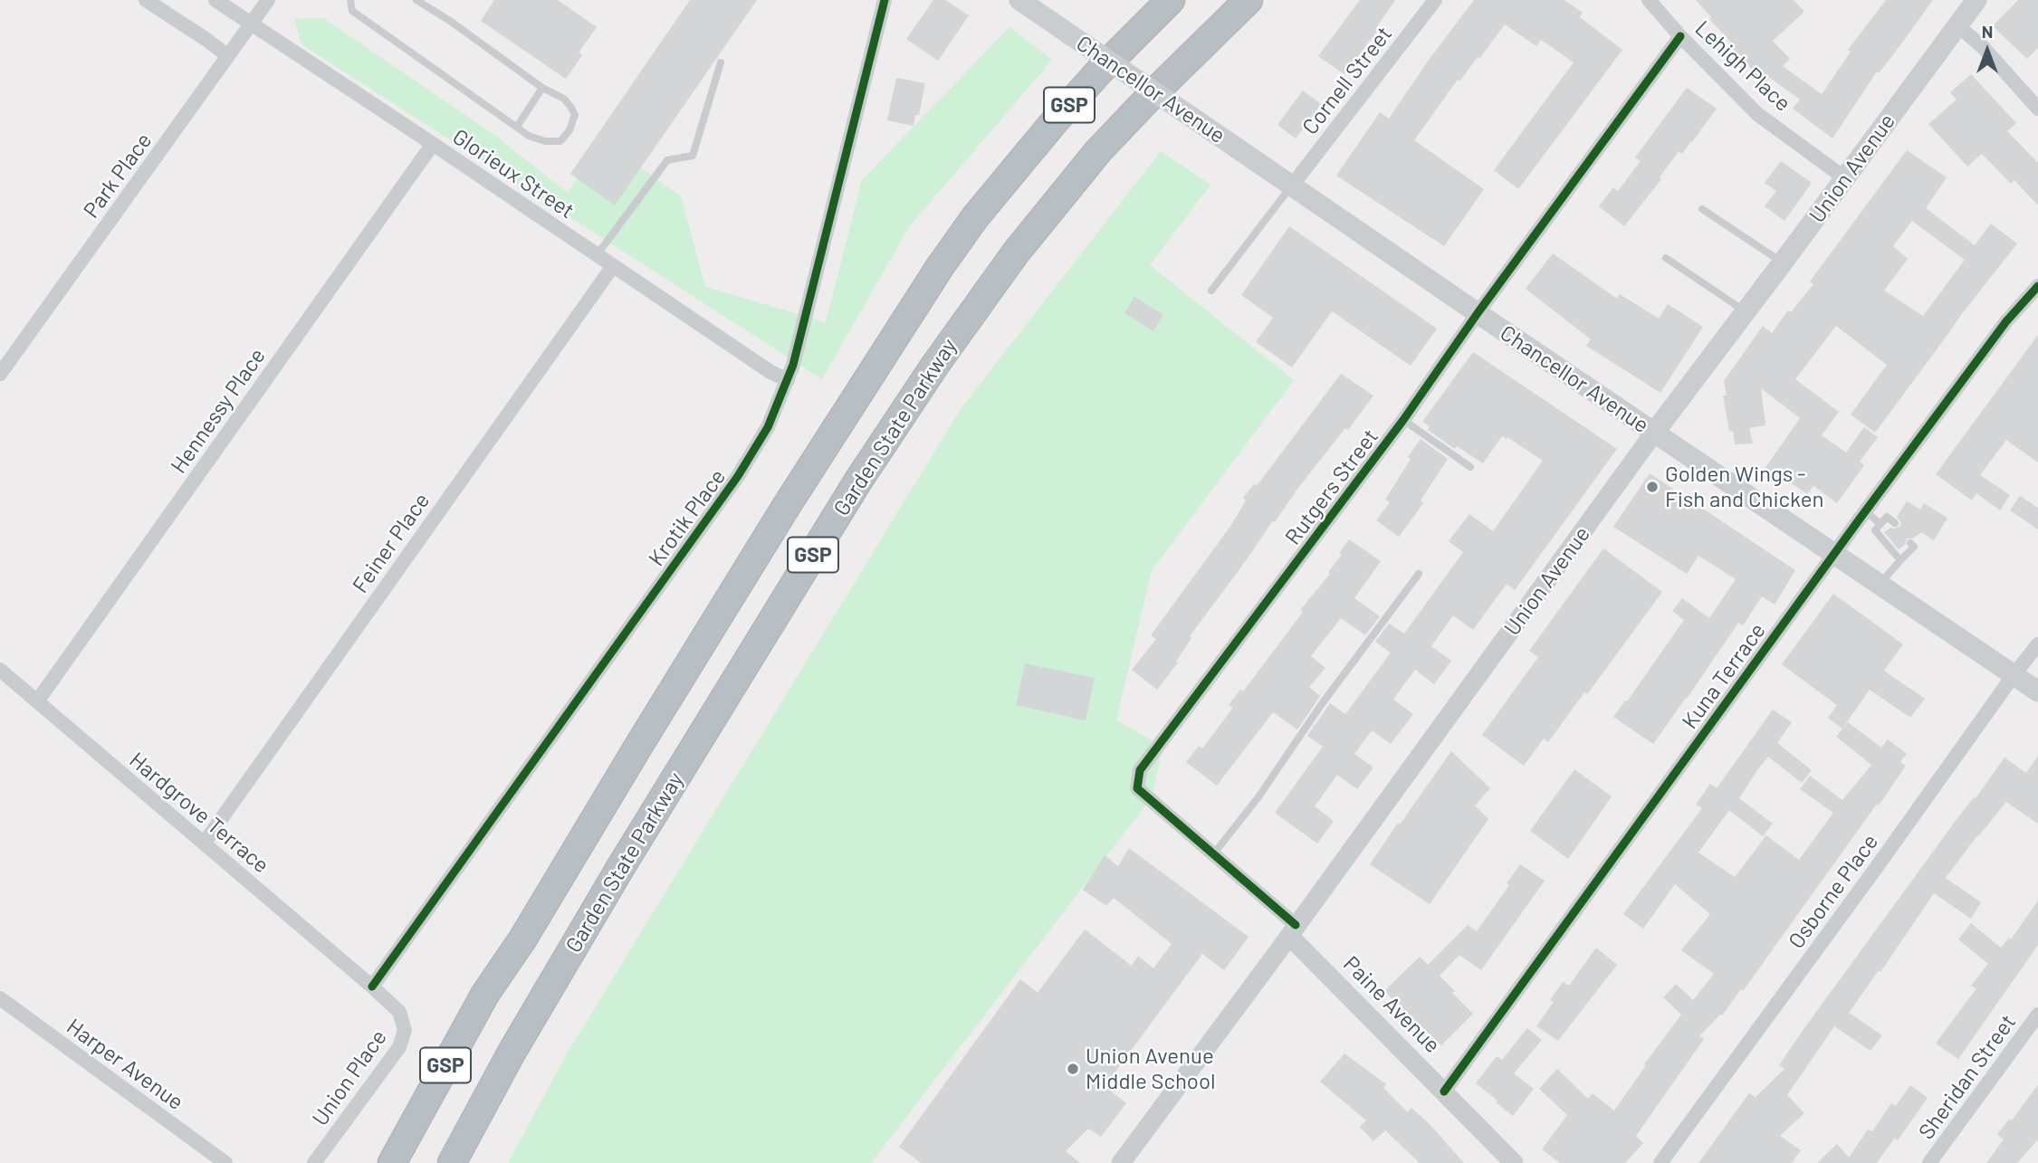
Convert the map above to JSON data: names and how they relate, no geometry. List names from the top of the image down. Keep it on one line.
{"streets":{"highway":["GSP","Garden State Parkway"],"main road":["Chancellor Avenue","Union Avenue"],"street":["Lehigh Place","Cornell Street","Glorieux Street","Park Place","Hennessy Place","Rutgers Street","Krotik Place","Feiner Place","Kuna Terrace","Hardgrove Terrace","Osborne Place","Paine Avenue","Harper Avenue","Sheridan Street","Union Place"]},"crossings":[["Lehigh Place","Union Avenue"],["Lehigh Place","Rutgers Street"],["Cornell Street","Chancellor Avenue"],["Chancellor Avenue","Union Avenue"],["Chancellor Avenue","Rutgers Street"],["Chancellor Avenue","Kuna Terrace"],["Chancellor Avenue","Osborne Place"],["Union Avenue","Rutgers Street"],["Union Avenue","Paine Avenue"],["Glorieux Street","Park Place"],["Glorieux Street","Hennessy Place"],["Glorieux Street","Krotik Place"],["Glorieux Street","Feiner Place"],["Hennessy Place","Hardgrove Terrace"],["Rutgers Street","Paine Avenue"],["Krotik Place","Hardgrove Terrace"],["Krotik Place","Union Place"],["Feiner Place","Hardgrove Terrace"],["Kuna Terrace","Paine Avenue"],["Hardgrove Terrace","Union Place"]],"places":["Golden Wings - Fish and Chicken","Union Avenue Middle School"],"north":"top"}
